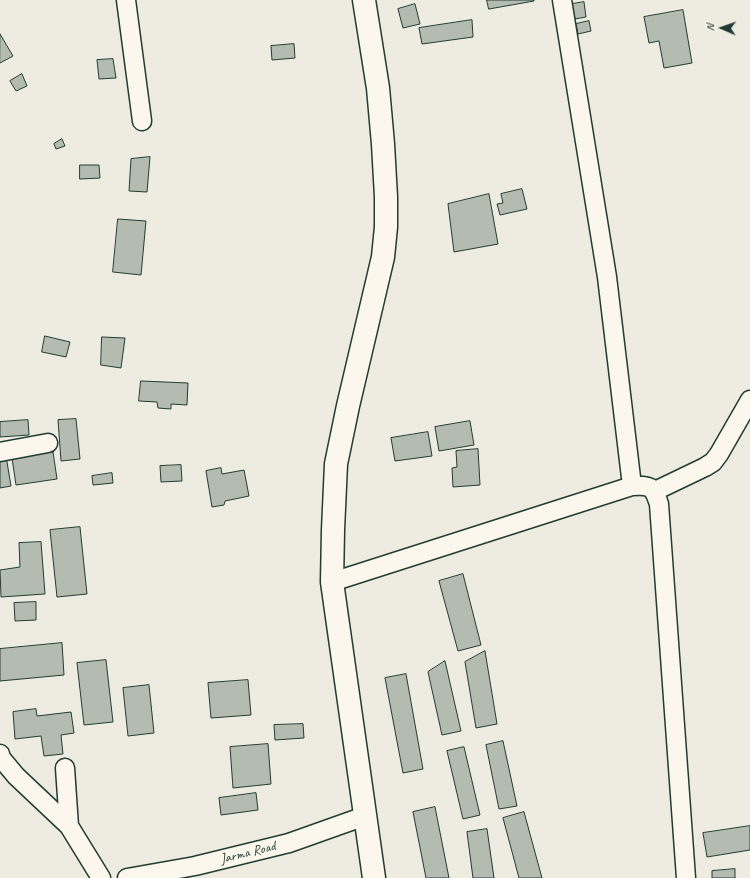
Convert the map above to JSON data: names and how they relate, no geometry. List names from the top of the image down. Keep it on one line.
{"streets":{"street":["Jarma Road"]},"north":"left"}
